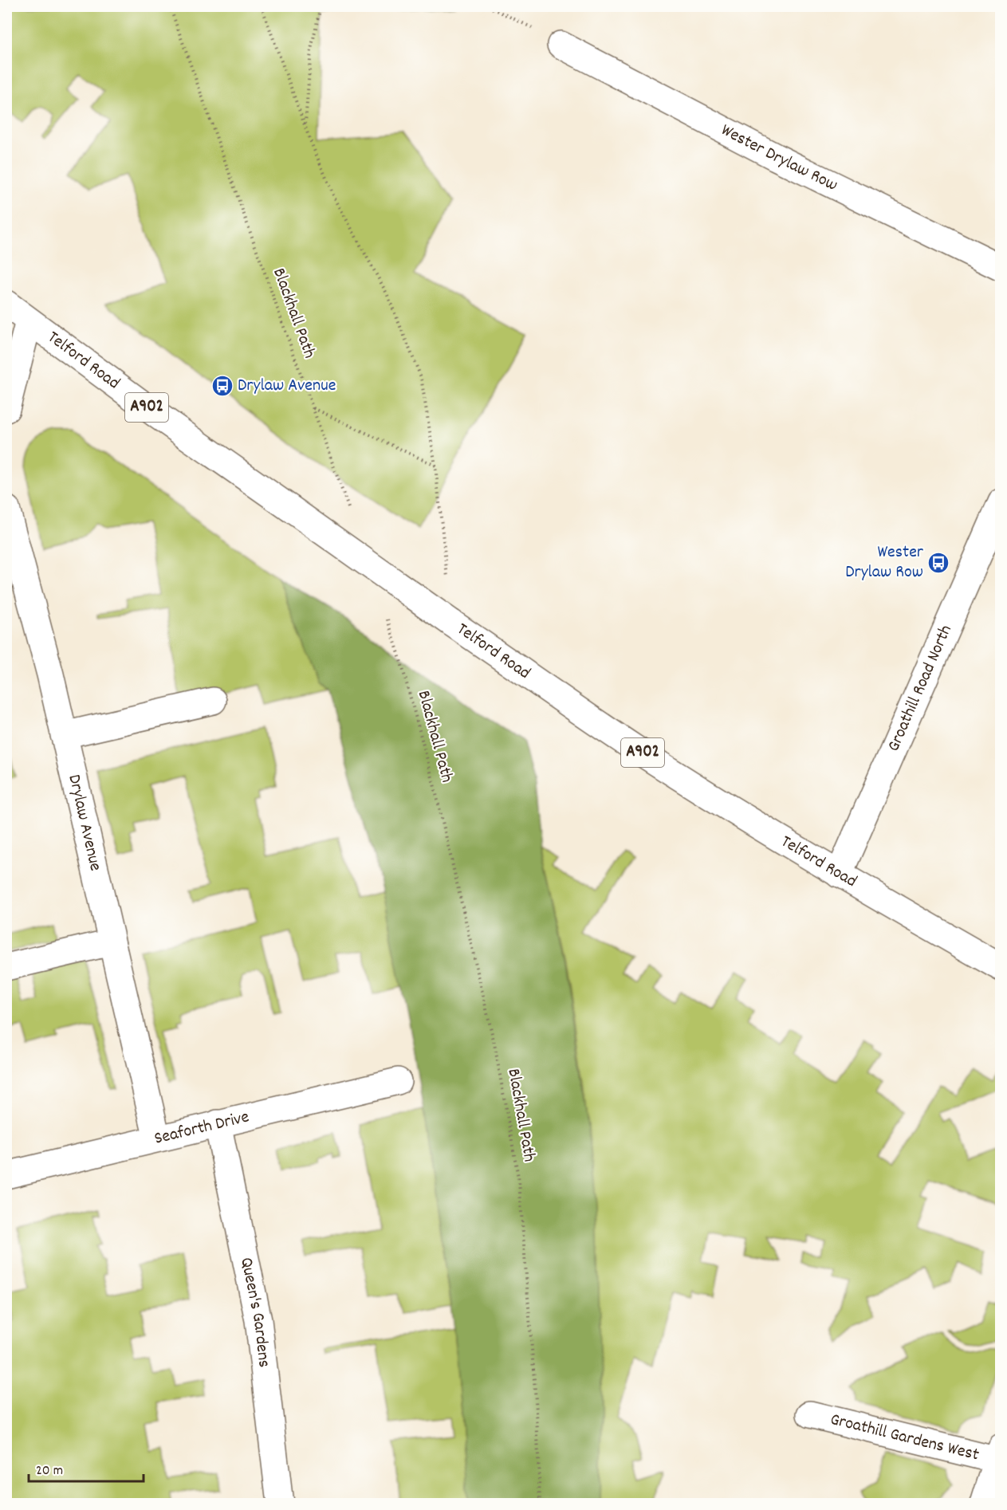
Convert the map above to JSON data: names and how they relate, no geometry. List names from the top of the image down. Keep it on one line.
{"streets":{"street":["Wester Drylaw Row","Telford Road","A902","Groathill Road North","Drylaw Avenue","Seaforth Drive","Queen's Gardens","Groathill Gardens West"],"path":["Blackhall Path"]},"crossings":[["Telford Road","Groathill Road North"],["Drylaw Avenue","Seaforth Drive"],["Seaforth Drive","Queen's Gardens"]],"places":{"bus stop":["Drylaw Avenue","Wester Drylaw Row"]},"scale_bar":"20 m"}
